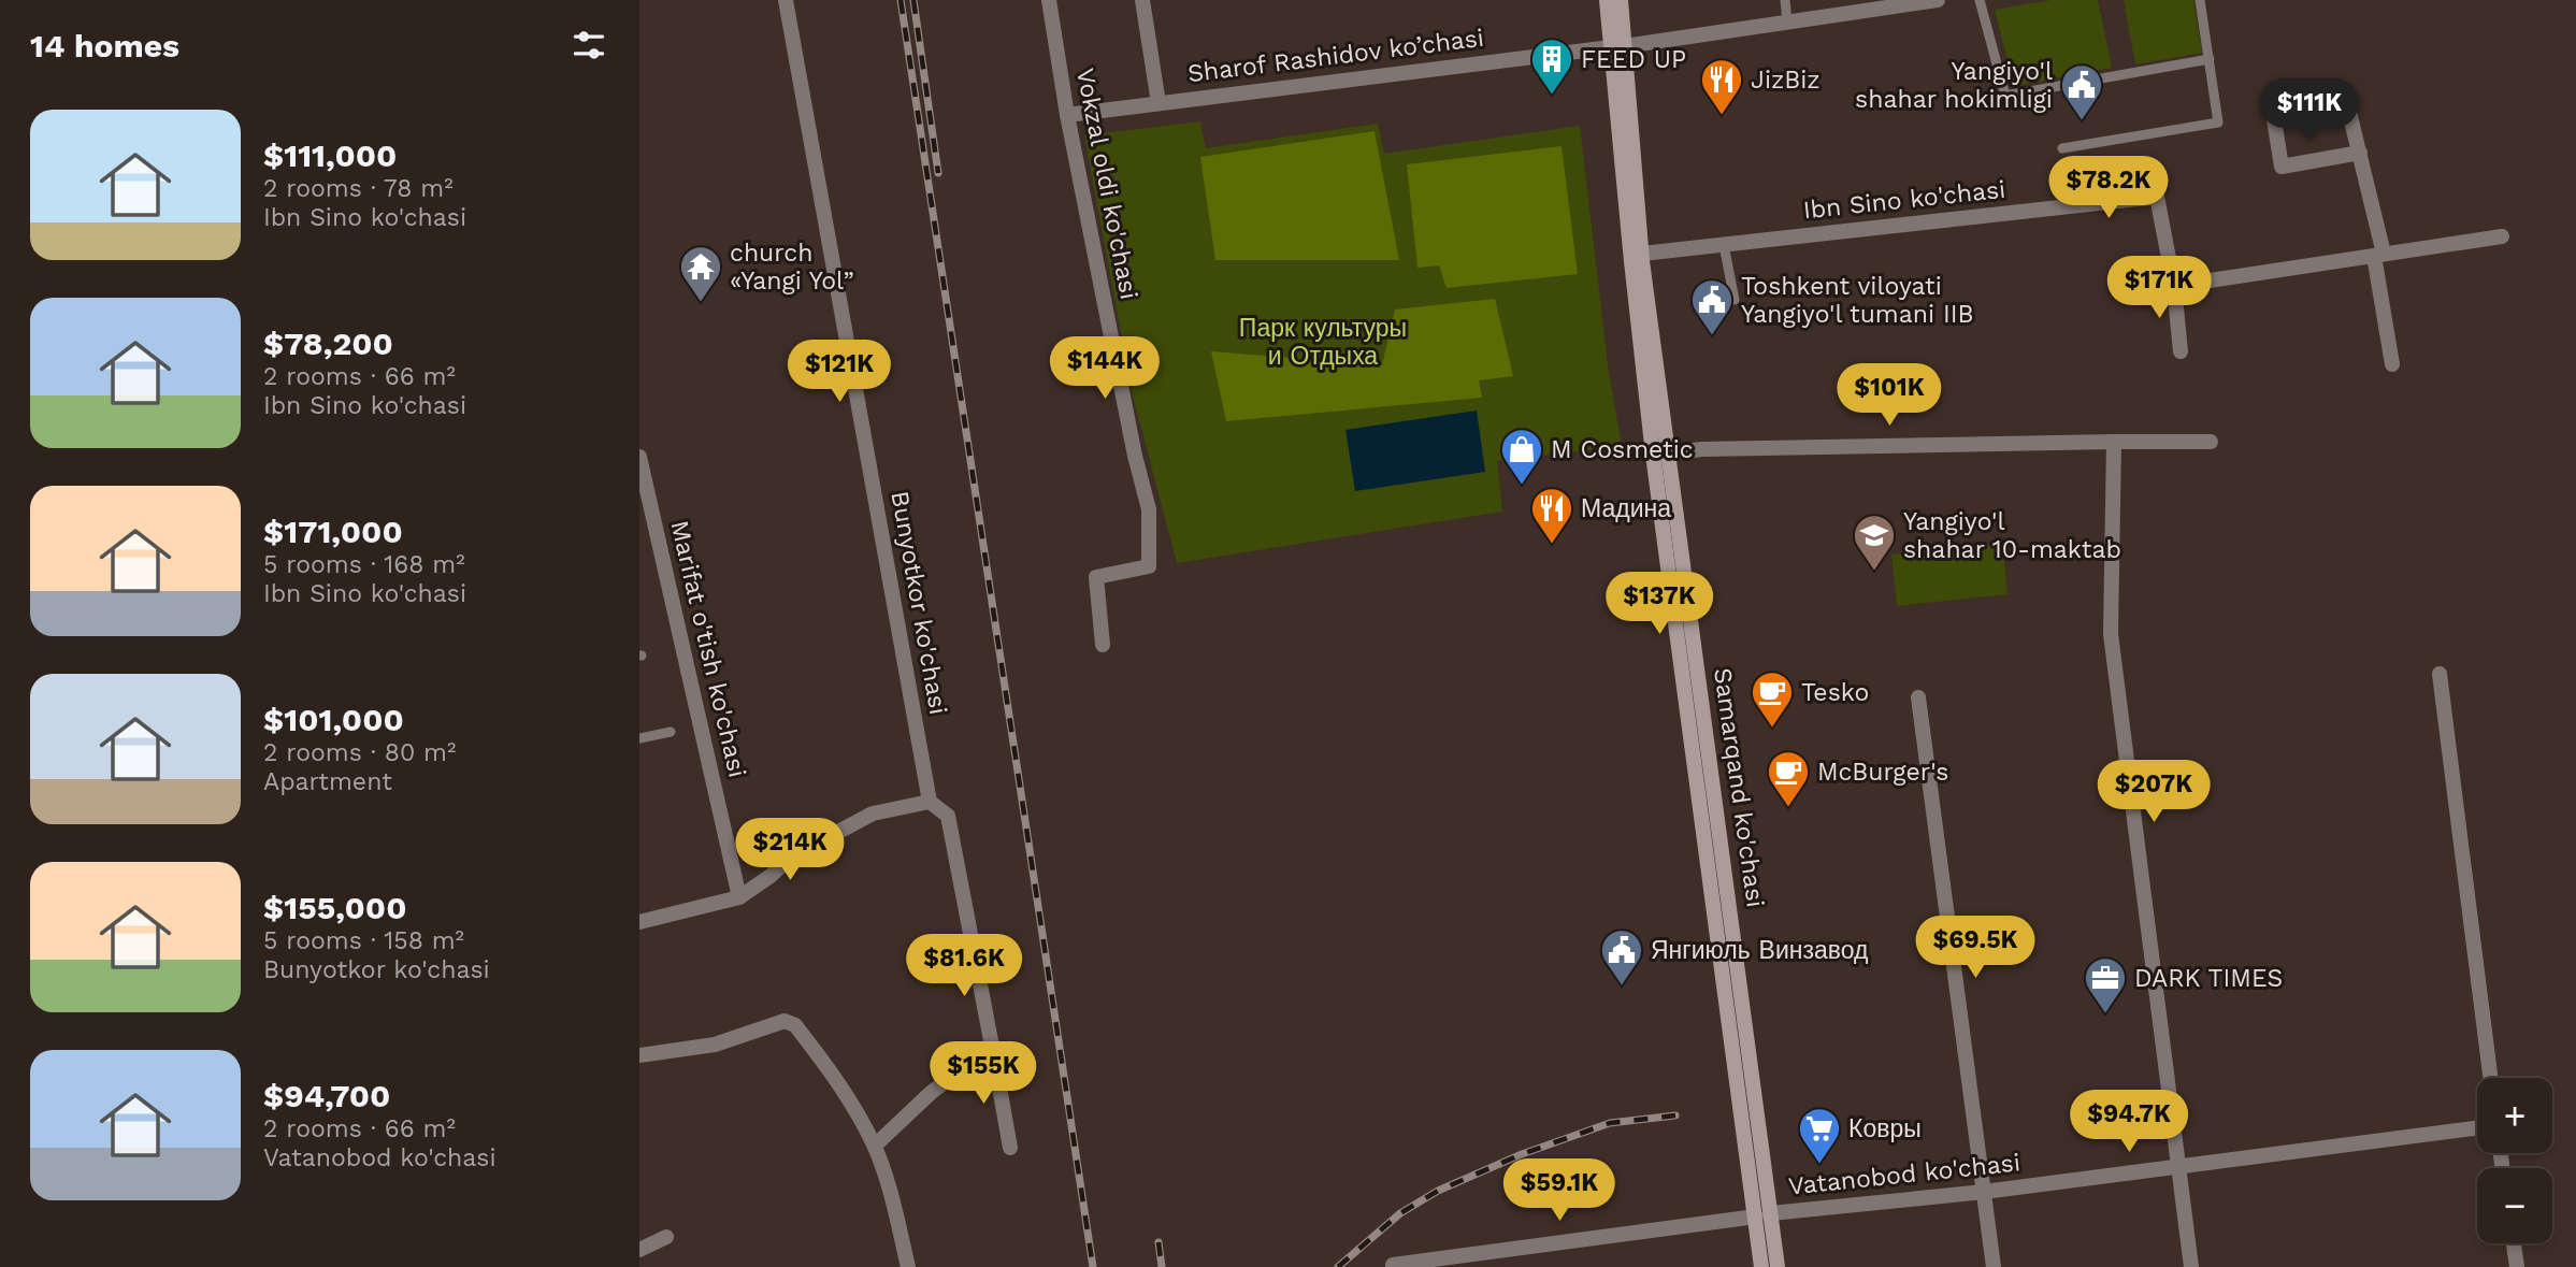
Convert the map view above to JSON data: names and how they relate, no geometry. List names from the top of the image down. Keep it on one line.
{"streets":{"main road":["Samarqand ko'chasi"],"street":["Sharof Rashidov ko’chasi","Vokzal oldi ko'chasi","Ibn Sino ko'chasi","Bunyotkor ko'chasi","Marifat o'tish ko'chasi","Vatanobod ko'chasi"]},"crossings":[["Sharof Rashidov ko’chasi","Vokzal oldi ko'chasi"],["Sharof Rashidov ko’chasi","Samarqand ko'chasi"],["Ibn Sino ko'chasi","Samarqand ko'chasi"],["Samarqand ko'chasi","Vatanobod ko'chasi"]],"parks":["Парк культуры и Отдыха"],"places":{"building":["FEED UP"],"restaurant":["JizBiz","Мадина"],"public building":["Yangiyo'l shahar hokimligi","Toshkent viloyati Yangiyo'l tumani IIB","Янгиюль Винзавод"],"temple":["church «Yangi Yol”"],"shop":["M Cosmetic"],"school or university":["Yangiyo'l shahar 10-maktab"],"cafe":["Tesko","McBurger's"],"office":["DARK TIMES"],"supermarket":["Ковры"]},"page":{"heading":"14 homes","price":["$111K","$78.2K","$171K","$144K","$121K","$101K","$137K","$207K","$214K","$69.5K","$81.6K","$155K","$94.7K","$59.1K"],"list":[{"name":"$111,000","note":"2 rooms · 78 m² · Ibn Sino ko'chasi"},{"name":"$78,200","note":"2 rooms · 66 m² · Ibn Sino ko'chasi"},{"name":"$171,000","note":"5 rooms · 168 m² · Ibn Sino ko'chasi"},{"name":"$101,000","note":"2 rooms · 80 m² · Apartment"},{"name":"$155,000","note":"5 rooms · 158 m² · Bunyotkor ko'chasi"},{"name":"$94,700","note":"2 rooms · 66 m² · Vatanobod ko'chasi"}],"map_buttons":["+","−"]}}
